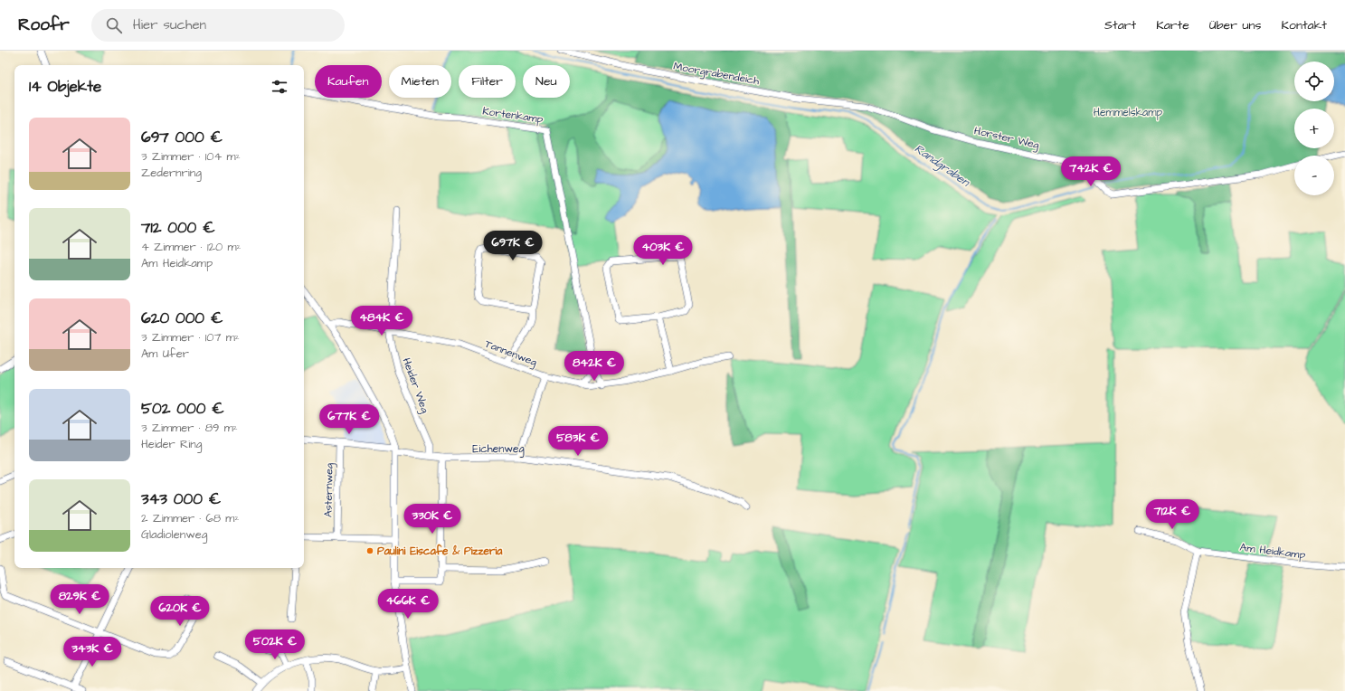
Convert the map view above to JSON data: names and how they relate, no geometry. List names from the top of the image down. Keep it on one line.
{"streets":{"street":["Moorgrabendeich","Kortenkamp","Horster Weg","Tannenweg","Heider Weg","Eichenweg","Asternweg","Am Heidkamp"]},"crossings":[["Moorgrabendeich","Horster Weg"],["Kortenkamp","Tannenweg"],["Tannenweg","Heider Weg"],["Heider Weg","Eichenweg"],["Eichenweg","Asternweg"]],"water":["Randgraben"],"parks":["Hemmelskamp"],"places":["Paulini Eiscafe & Pizzeria"],"page":{"header":"Roofr","search":"Hier suchen","nav":["Start","Karte","Über uns","Kontakt"],"map_buttons":["+","−"],"chip":["Kaufen","Mieten","Filter","Neu"],"heading":"14 Objekte","list":[{"name":"697 000 €","note":"3 Zimmer · 104 m² · Zedernring"},{"name":"712 000 €","note":"4 Zimmer · 120 m² · Am Heidkamp"},{"name":"620 000 €","note":"3 Zimmer · 107 m² · Am Ufer"},{"name":"502 000 €","note":"3 Zimmer · 89 m² · Heider Ring"},{"name":"343 000 €","note":"2 Zimmer · 68 m² · Gladiolenweg"}],"price":["742K €","697K €","403K €","484K €","842K €","677K €","583K €","712K €","330K €","829K €","466K €","620K €","502K €","343K €"]}}
